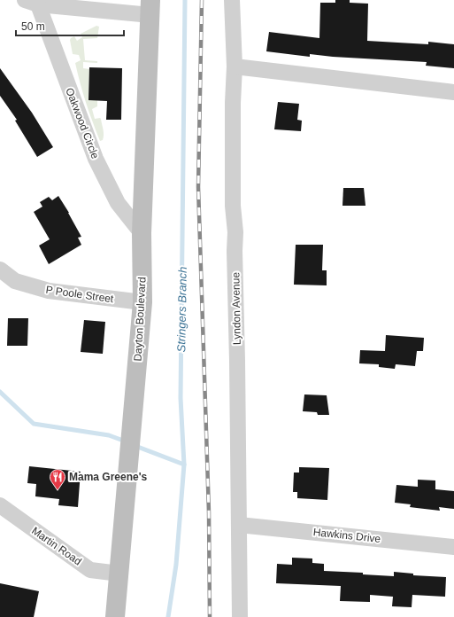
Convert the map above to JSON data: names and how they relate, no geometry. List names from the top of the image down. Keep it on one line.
{"streets":{"main road":["Dayton Boulevard"],"street":["Oakwood Circle","P Poole Street","Lyndon Avenue","Hawkins Drive","Martin Road"]},"crossings":[["Oakwood Circle","Dayton Boulevard"],["P Poole Street","Dayton Boulevard"],["Lyndon Avenue","Hawkins Drive"],["Dayton Boulevard","Martin Road"]],"water":["Stringers Branch"],"places":{"restaurant":["Mama Greene's"]},"scale_bar":"50 m"}
